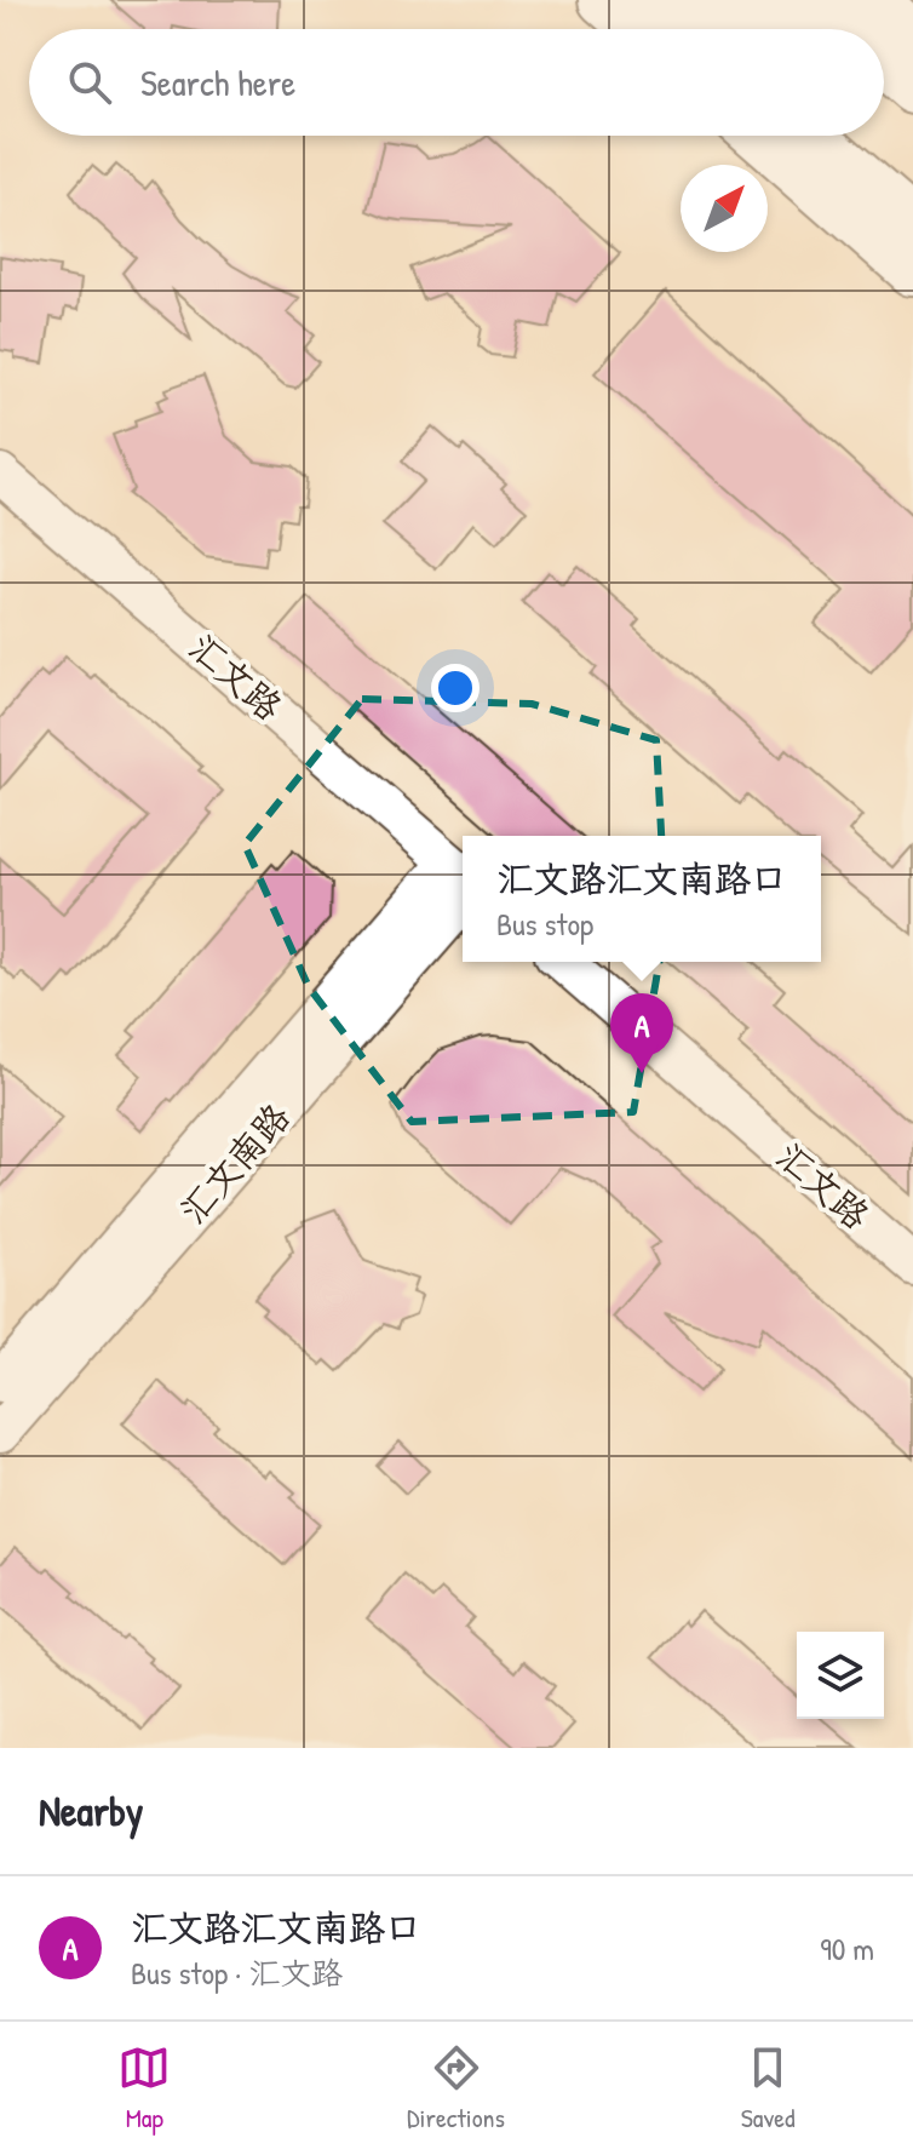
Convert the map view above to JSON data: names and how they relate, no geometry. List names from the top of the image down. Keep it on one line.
{"streets":{"street":["汇文路","汇文南路"]},"crossings":[["汇文路","汇文南路"]],"north":"top right","page":{"search":"Search here","popup":["汇文路汇文南路口","Bus stop"],"pins":"A","heading":"Nearby","list":[{"mark":"A","name":"汇文路汇文南路口","note":"Bus stop · 汇文路","value":"90 m"}],"nav":["Map","Directions","Saved"]}}
